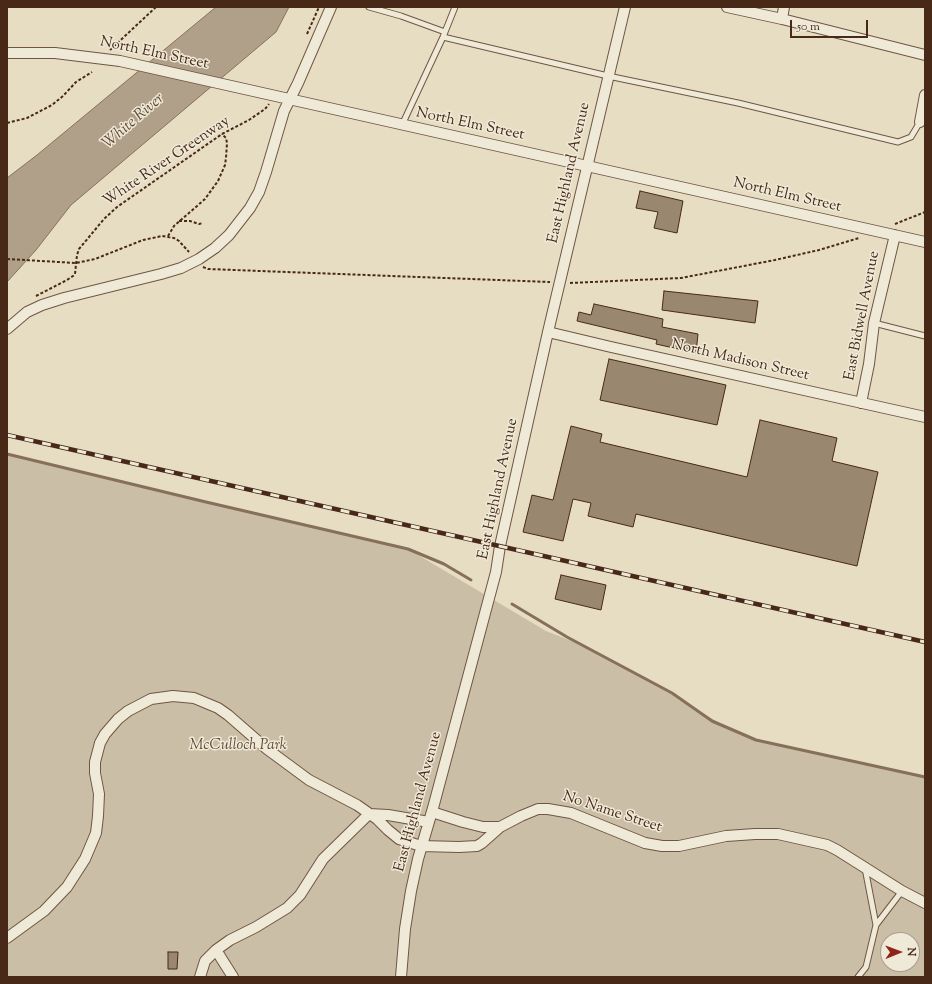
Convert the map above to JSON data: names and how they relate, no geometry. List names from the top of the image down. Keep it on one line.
{"streets":{"street":["North Elm Street","East Highland Avenue","East Bidwell Avenue","North Madison Street","No Name Street"],"path":["White River Greenway"]},"crossings":[["North Elm Street","East Highland Avenue"],["North Elm Street","East Bidwell Avenue"],["East Highland Avenue","North Madison Street"],["East Highland Avenue","No Name Street"],["East Bidwell Avenue","North Madison Street"]],"water":["White River"],"parks":["McCulloch Park"],"scale_bar":"50 m","north":"right"}
